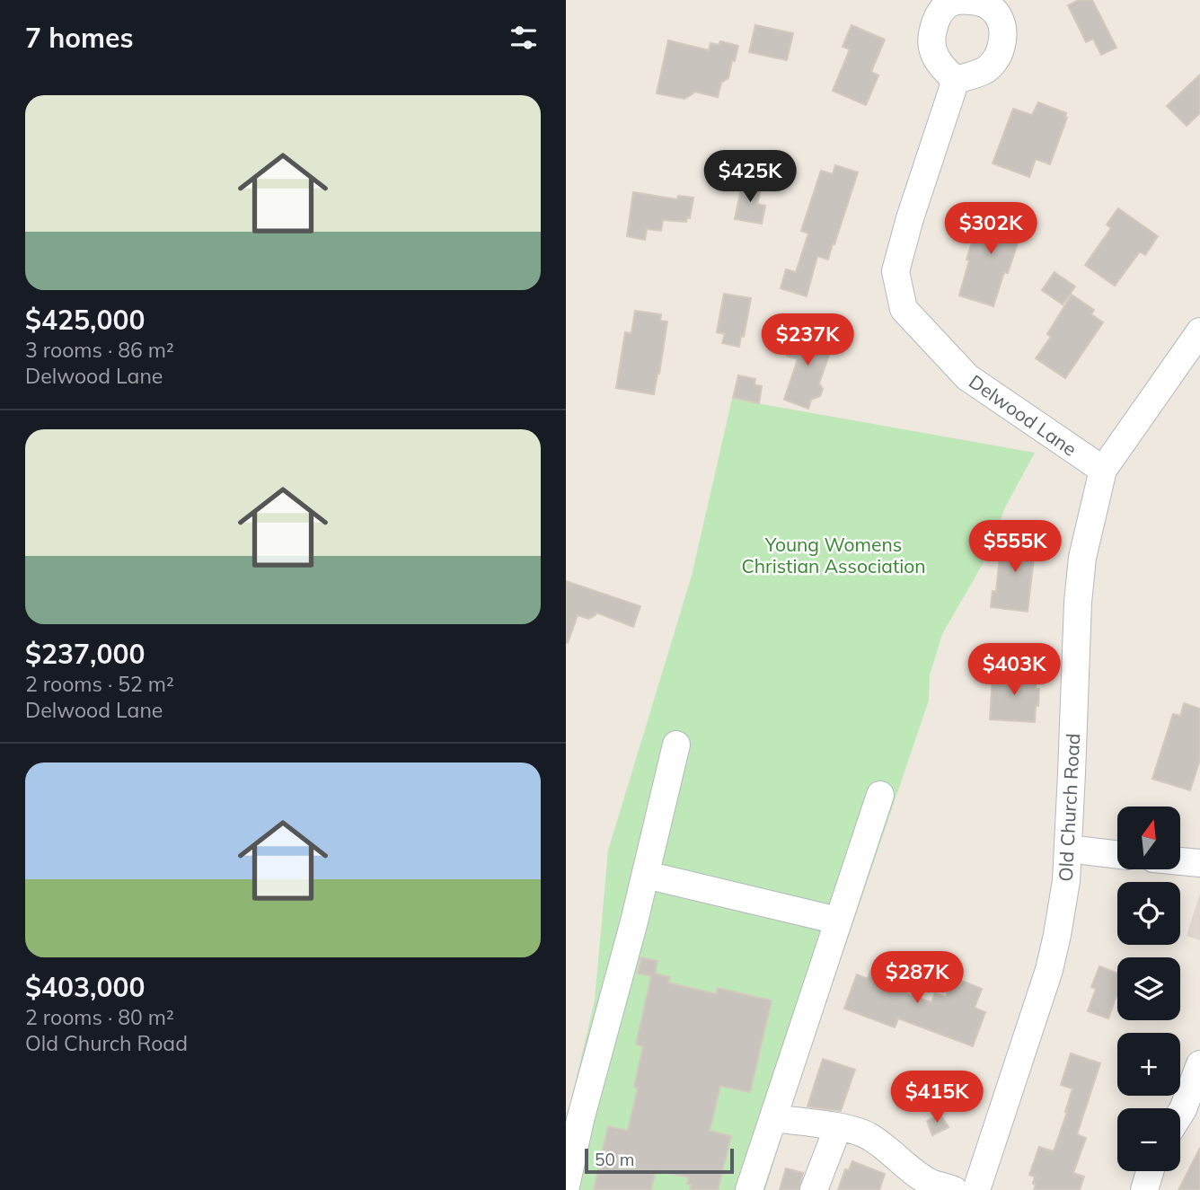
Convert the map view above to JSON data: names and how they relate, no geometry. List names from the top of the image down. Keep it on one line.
{"streets":{"street":["Delwood Lane","Old Church Road"]},"crossings":[["Delwood Lane","Old Church Road"]],"parks":["Young Womens Christian Association"],"scale_bar":"50 m","north":"top","page":{"heading":"7 homes","list":[{"name":"$425,000","note":"3 rooms · 86 m² · Delwood Lane"},{"name":"$237,000","note":"2 rooms · 52 m² · Delwood Lane"},{"name":"$403,000","note":"2 rooms · 80 m² · Old Church Road"}],"price":["$425K","$302K","$237K","$555K","$403K","$287K","$415K"],"map_buttons":["+","−"],"scale":"50 m"}}
